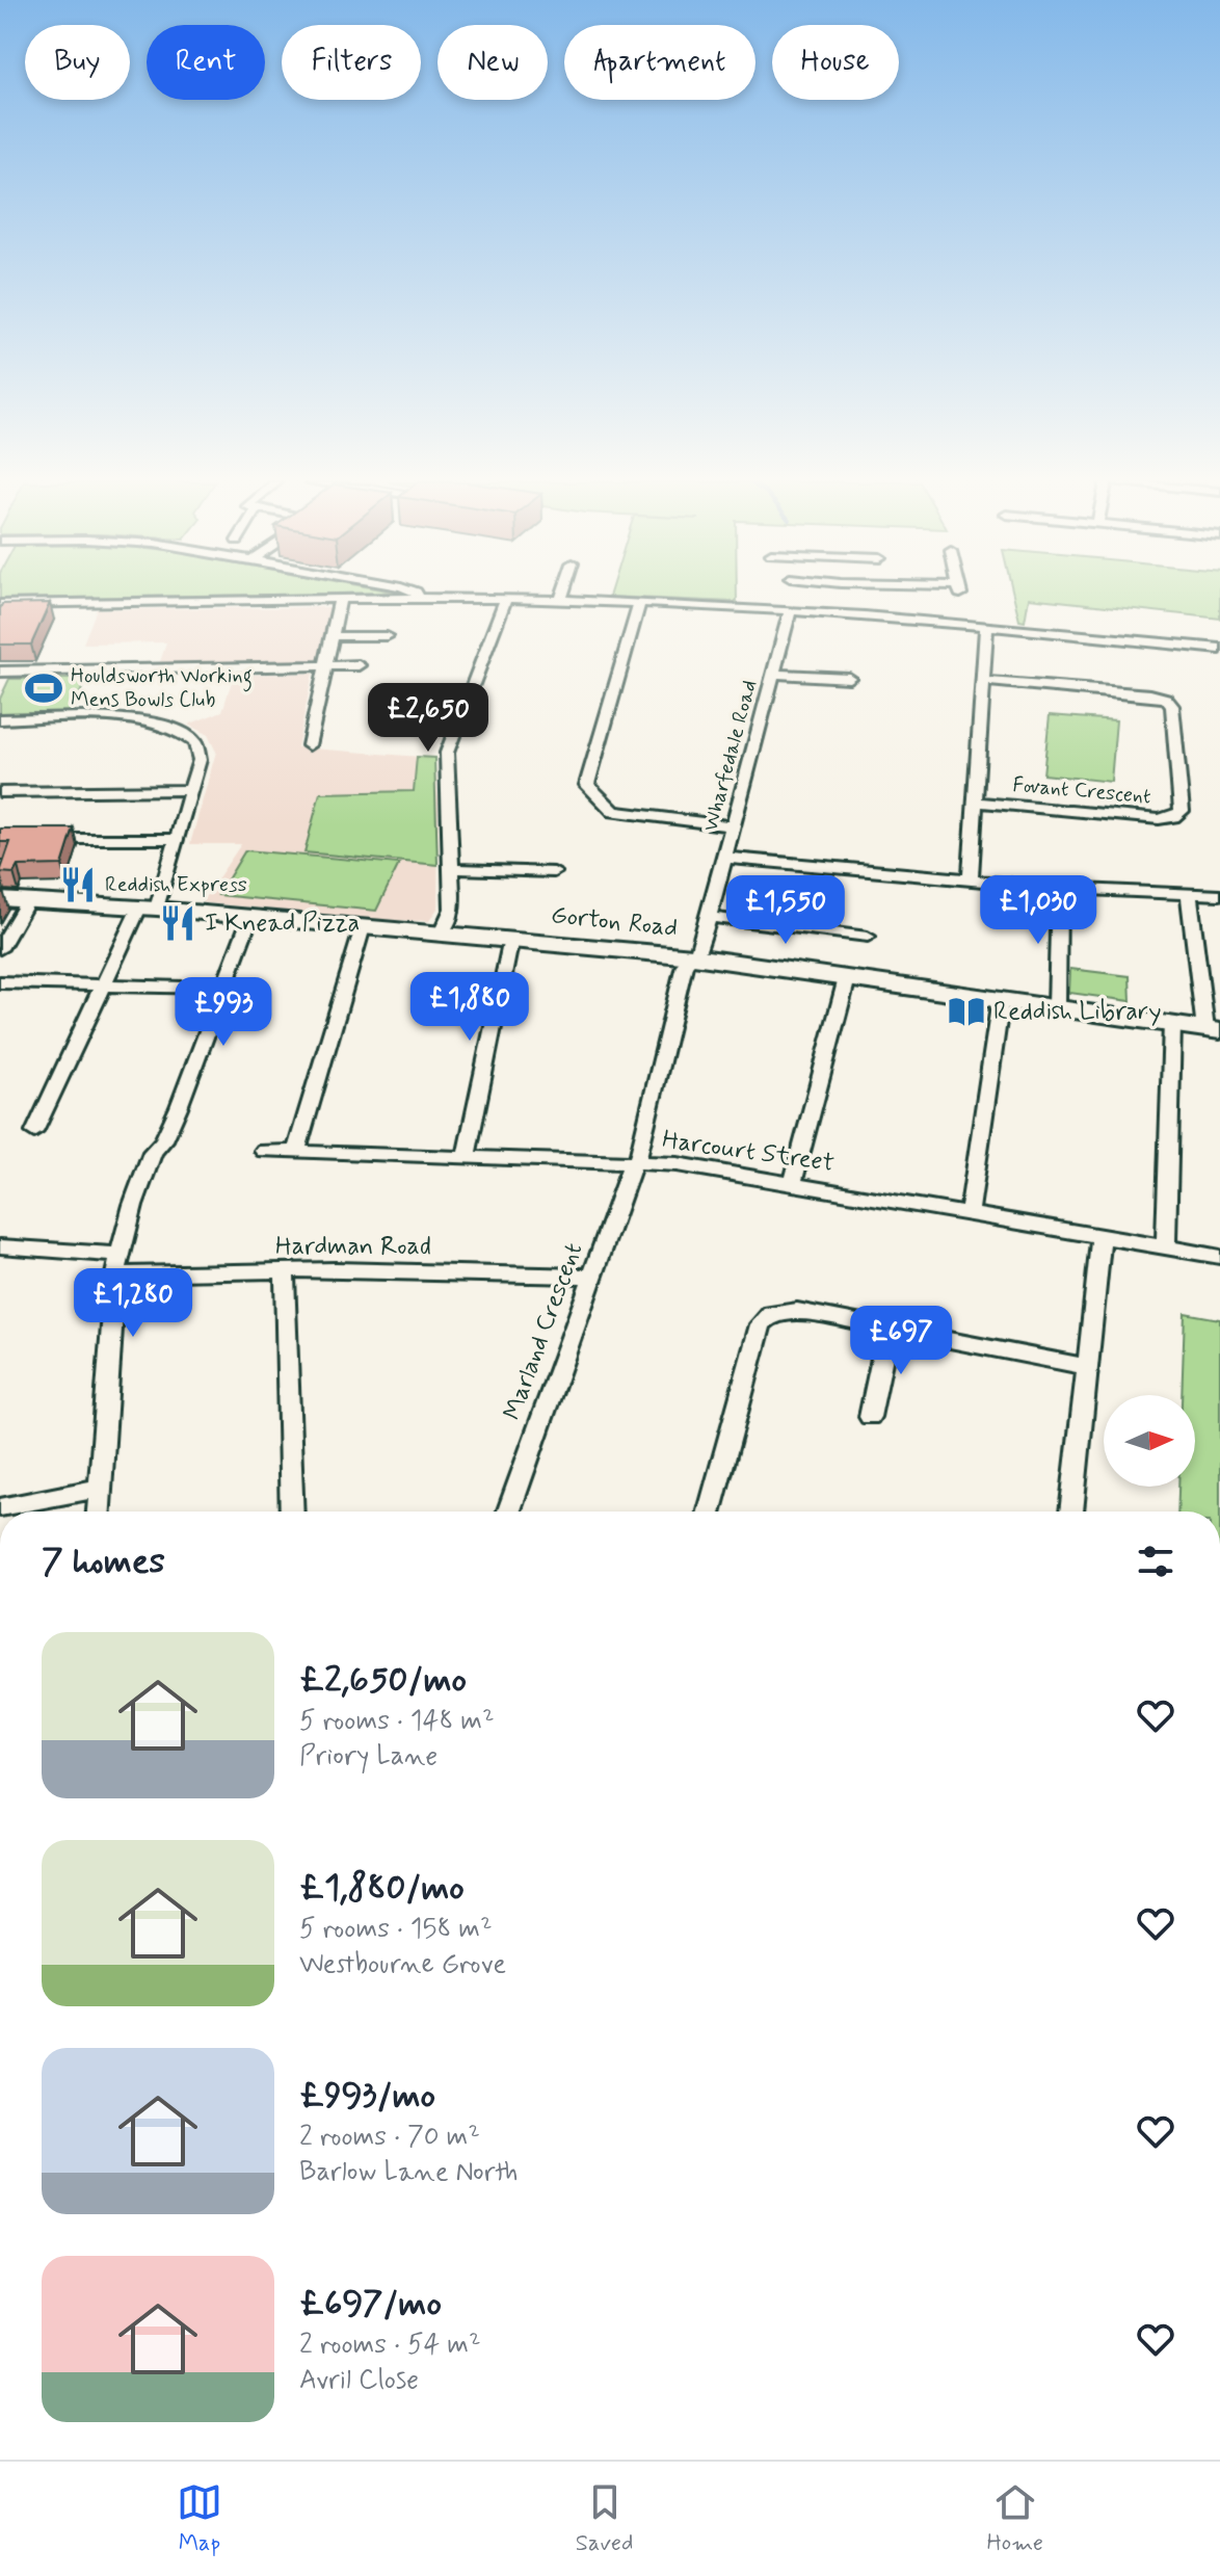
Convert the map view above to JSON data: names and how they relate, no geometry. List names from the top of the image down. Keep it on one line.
{"streets":{"main road":["Gorton Road"],"street":["Wharfedale Road","Fovant Crescent","Harcourt Street","Hardman Road","Marland Crescent"]},"crossings":[["Wharfedale Road","Gorton Road"],["Wharfedale Road","Marland Crescent"],["Gorton Road","Marland Crescent"],["Harcourt Street","Marland Crescent"],["Hardman Road","Marland Crescent"]],"places":{"sports":["Houldsworth Working Mens Bowls Club"],"restaurant":["Reddish Express","I Knead Pizza"],"library":["Reddish Library"]},"north":"right","page":{"chip":["Buy","Rent","Filters","New","Apartment","House"],"price":["£2,650","£1,550","£1,030","£1,880","£993","£1,280","£697"],"heading":"7 homes","list":[{"name":"£2,650/mo","note":"5 rooms · 148 m² · Priory Lane"},{"name":"£1,880/mo","note":"5 rooms · 158 m² · Westbourne Grove"},{"name":"£993/mo","note":"2 rooms · 70 m² · Barlow Lane North"},{"name":"£697/mo","note":"2 rooms · 54 m² · Avril Close"}],"tabs":["Map","Saved","Home"]}}
